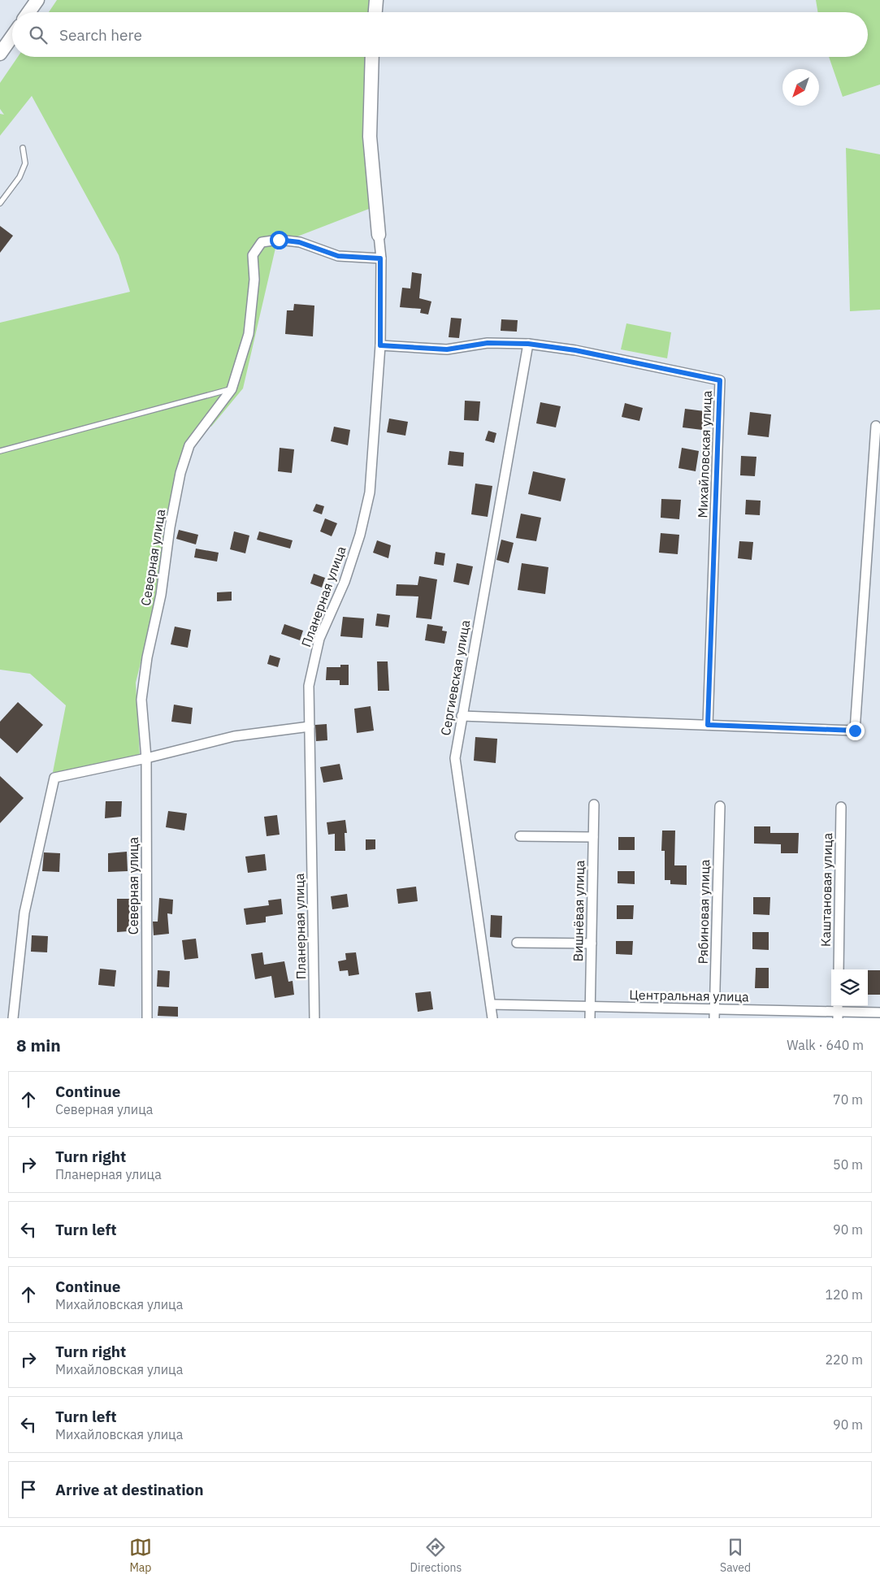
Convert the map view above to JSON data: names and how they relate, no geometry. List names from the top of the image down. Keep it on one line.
{"streets":{"street":["Михайловская улица","Северная улица","Планерная улица","Сергиевская улица","Каштановая улица","Вишнёвая улица","Рябиновая улица","Центральная улица"]},"crossings":[["Михайловская улица","Сергиевская улица"],["Северная улица","Планерная улица"],["Сергиевская улица","Центральная улица"],["Вишнёвая улица","Центральная улица"],["Рябиновая улица","Центральная улица"]],"north":"bottom left","page":{"search":"Search here","heading":["8 min","Walk · 640 m"],"list":[["Continue","Северная улица","70 m"],["Turn right","Планерная улица","50 m"],["Turn left","90 m"],["Continue","Михайловская улица","120 m"],["Turn right","Михайловская улица","220 m"],["Turn left","Михайловская улица","90 m"],"Arrive at destination"],"nav":["Map","Directions","Saved"]}}
